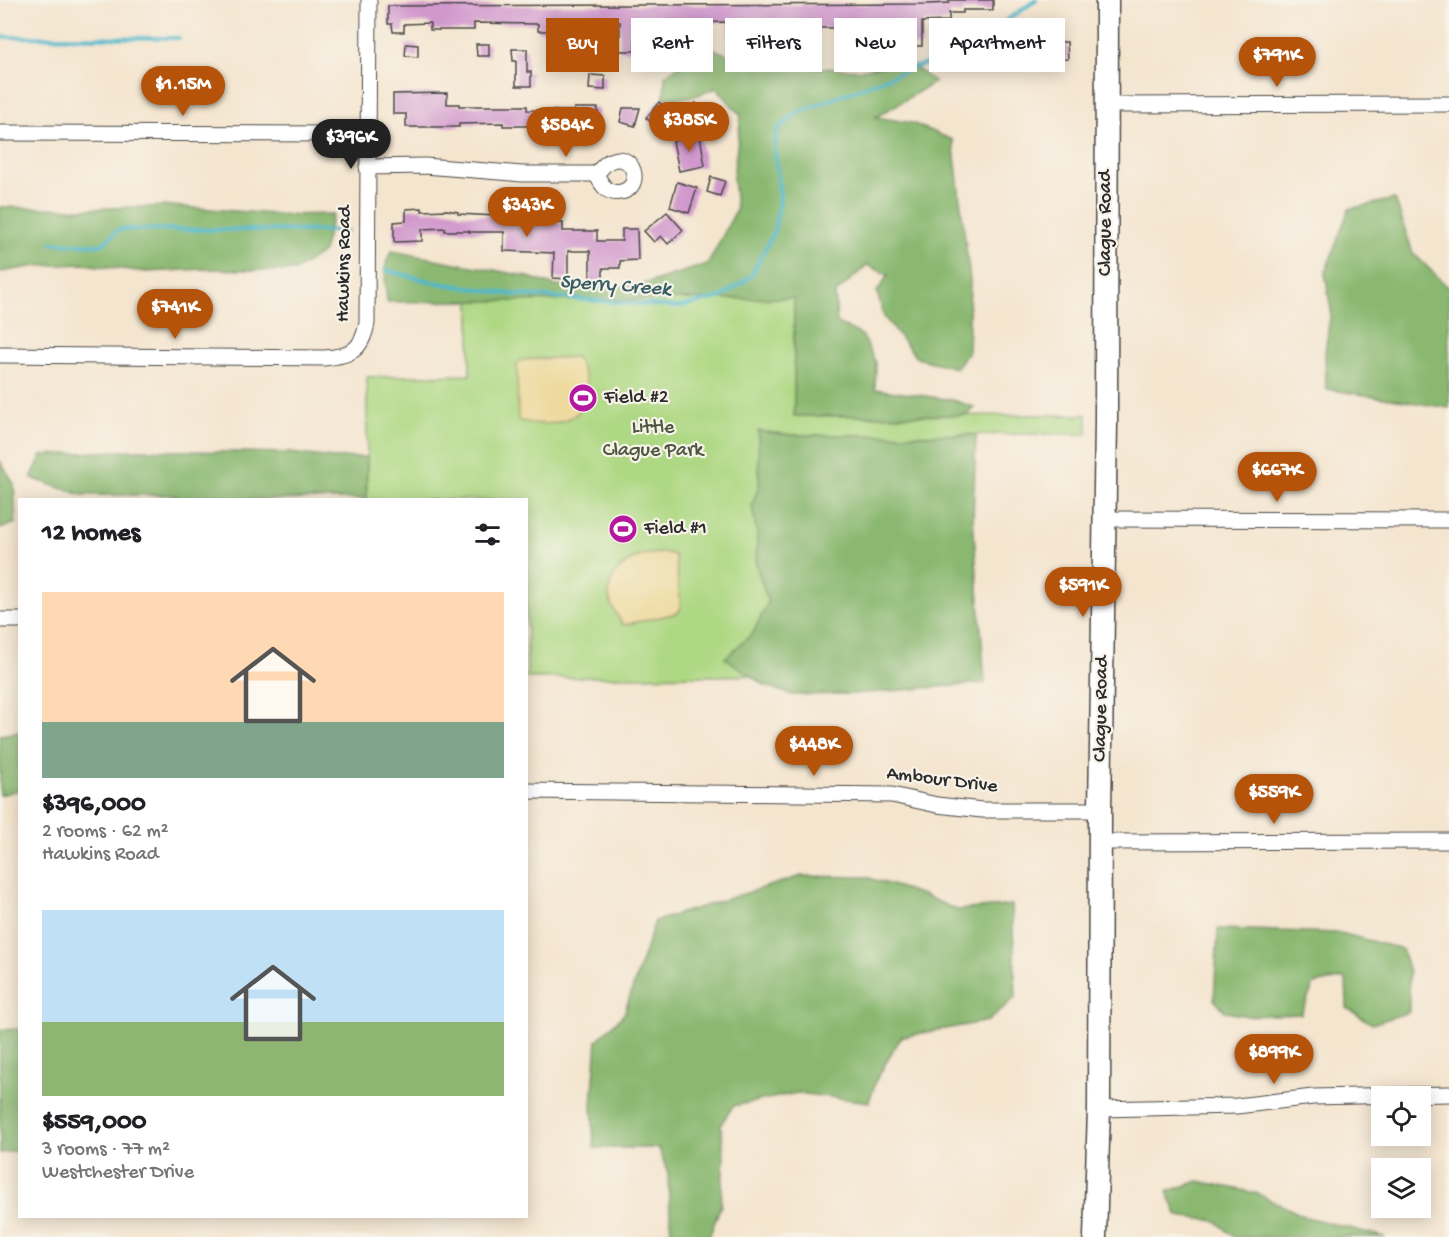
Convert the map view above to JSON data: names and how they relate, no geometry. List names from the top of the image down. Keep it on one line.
{"streets":{"main road":["Clague Road"],"street":["Hawkins Road","Ambour Drive"]},"crossings":[["Clague Road","Ambour Drive"]],"water":["Sperry Creek"],"parks":["Little Clague Park"],"places":{"sports":["Field #2","Field #1"]},"page":{"chip":["Buy","Rent","Filters","New","Apartment"],"price":["$791K","$1.15M","$385K","$584K","$396K","$343K","$741K","$667K","$591K","$448K","$559K","$899K"],"heading":"12 homes","list":[{"name":"$396,000","note":"2 rooms · 62 m² · Hawkins Road"},{"name":"$559,000","note":"3 rooms · 77 m² · Westchester Drive"}]}}
